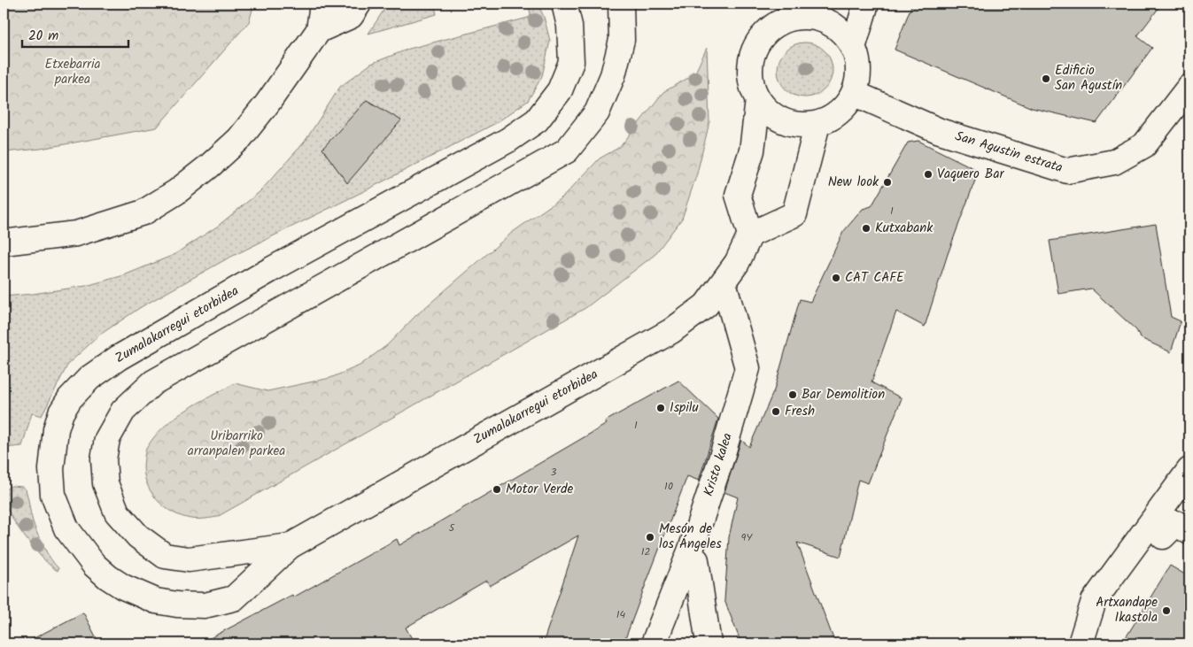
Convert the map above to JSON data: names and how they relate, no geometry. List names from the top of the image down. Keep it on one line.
{"streets":{"street":["San Agustin estrata","Zumalakarregui etorbidea","Kristo kalea"]},"crossings":[["Zumalakarregui etorbidea","Kristo kalea"]],"parks":["Etxebarria parkea","Uribarriko arranpalen parkea"],"places":["Edificio San Agustín","Vaquero Bar","New look","Kutxabank","CAT CAFE","Bar Demolition","Ispilu","Fresh","Motor Verde","Mesón de los Ángeles","Artxandape Ikastola"],"house_numbers":["1","1","3","10","5","9Y","12","14"],"scale_bar":"20 m"}
